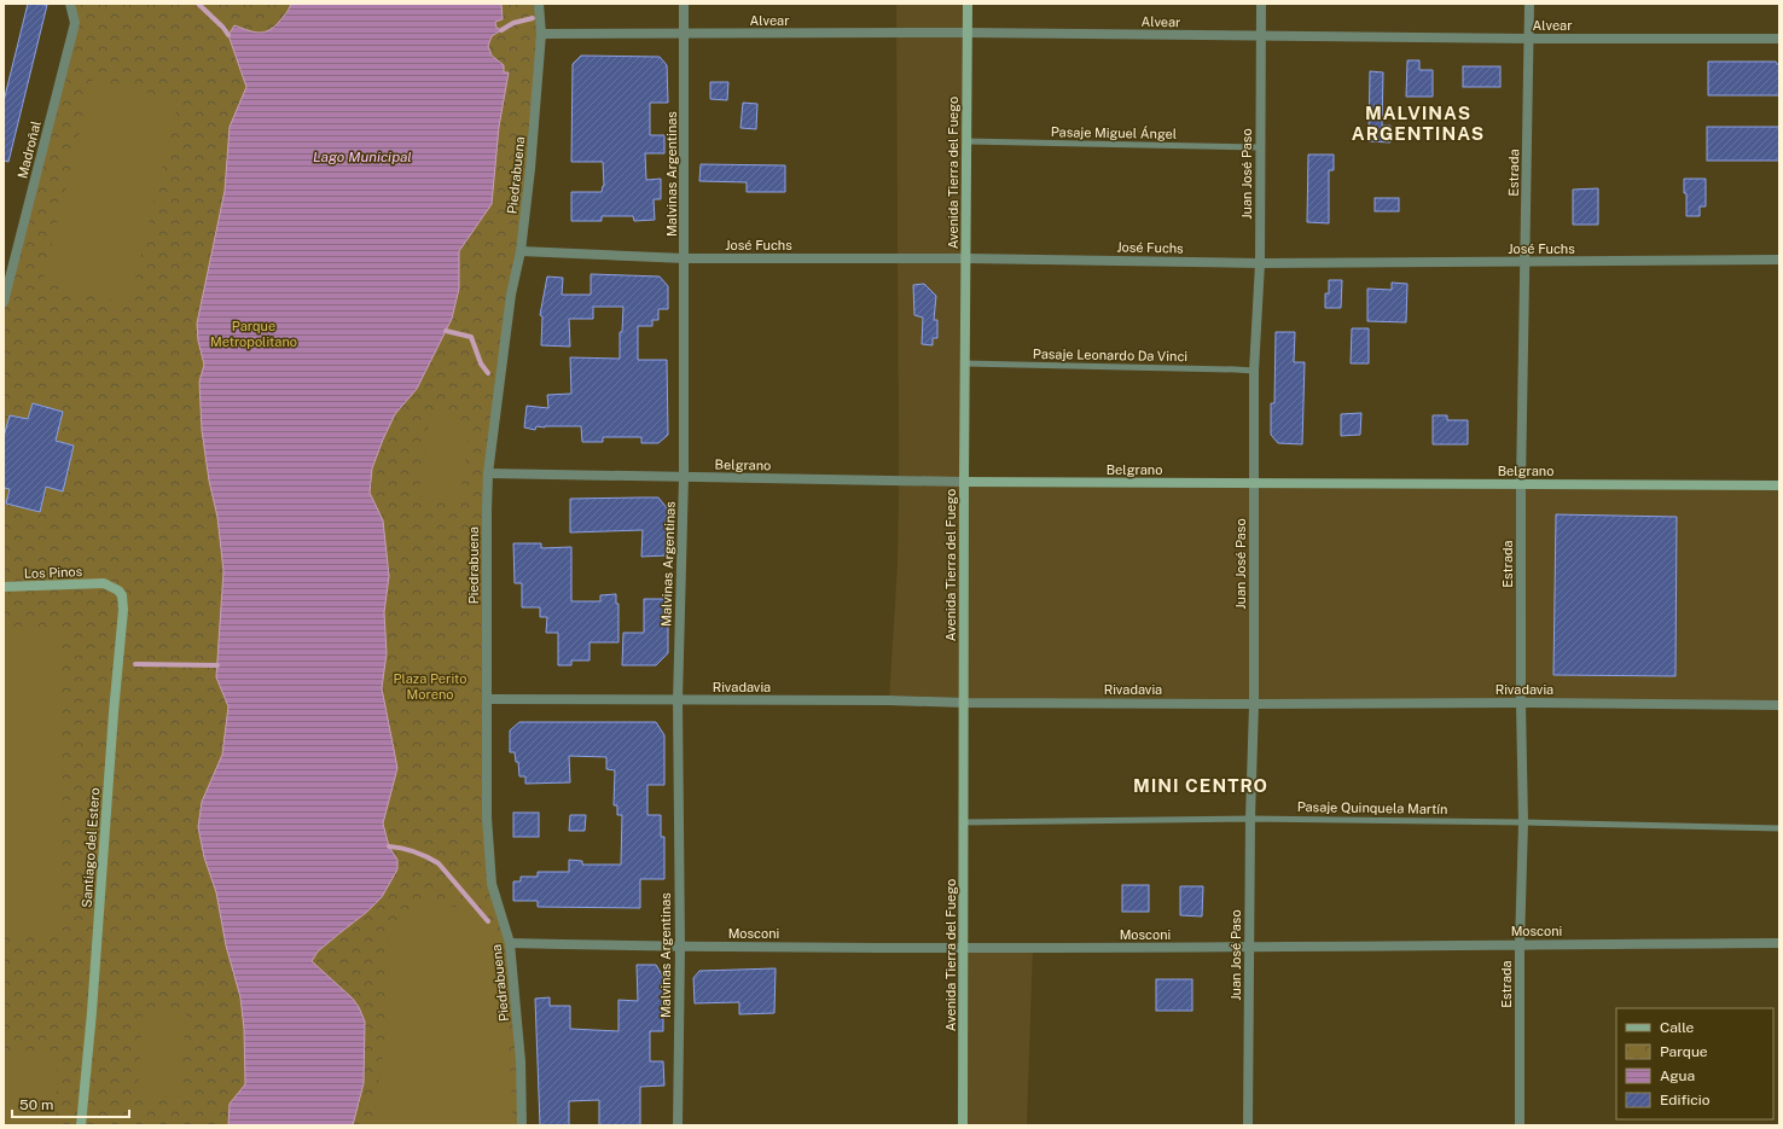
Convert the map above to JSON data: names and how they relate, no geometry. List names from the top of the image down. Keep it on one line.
{"streets":{"street":["Alvear","Madroñal","Avenida Tierra del Fuego","Estrada","Malvinas Argentinas","Juan José Paso","Piedrabuena","José Fuchs","Belgrano","Los Pinos","Rivadavia","Santiago del Estero","Mosconi"],"lane":["Pasaje Miguel Ángel","Pasaje Leonardo Da Vinci","Pasaje Quinquela Martín"]},"crossings":[["Alvear","Avenida Tierra del Fuego"],["Alvear","Estrada"],["Alvear","Malvinas Argentinas"],["Alvear","Juan José Paso"],["Alvear","Piedrabuena"],["Pasaje Miguel Ángel","Avenida Tierra del Fuego"],["Pasaje Miguel Ángel","Juan José Paso"],["Avenida Tierra del Fuego","José Fuchs"],["Avenida Tierra del Fuego","Pasaje Leonardo Da Vinci"],["Avenida Tierra del Fuego","Belgrano"],["Avenida Tierra del Fuego","Rivadavia"],["Avenida Tierra del Fuego","Pasaje Quinquela Martín"],["Avenida Tierra del Fuego","Mosconi"],["Estrada","José Fuchs"],["Estrada","Belgrano"],["Estrada","Rivadavia"],["Estrada","Pasaje Quinquela Martín"],["Estrada","Mosconi"],["Malvinas Argentinas","José Fuchs"],["Malvinas Argentinas","Belgrano"],["Malvinas Argentinas","Rivadavia"],["Malvinas Argentinas","Mosconi"],["Juan José Paso","José Fuchs"],["Juan José Paso","Pasaje Leonardo Da Vinci"],["Juan José Paso","Belgrano"],["Juan José Paso","Rivadavia"],["Juan José Paso","Pasaje Quinquela Martín"],["Juan José Paso","Mosconi"],["Piedrabuena","José Fuchs"],["Piedrabuena","Belgrano"],["Piedrabuena","Rivadavia"],["Piedrabuena","Mosconi"],["Los Pinos","Santiago del Estero"]],"districts":["MALVINAS ARGENTINAS","MINI CENTRO"],"water":["Lago Municipal"],"parks":["Parque Metropolitano","Plaza Perito Moreno"],"legend":["Calle","Parque","Agua","Edificio"],"scale_bar":"50 m"}
